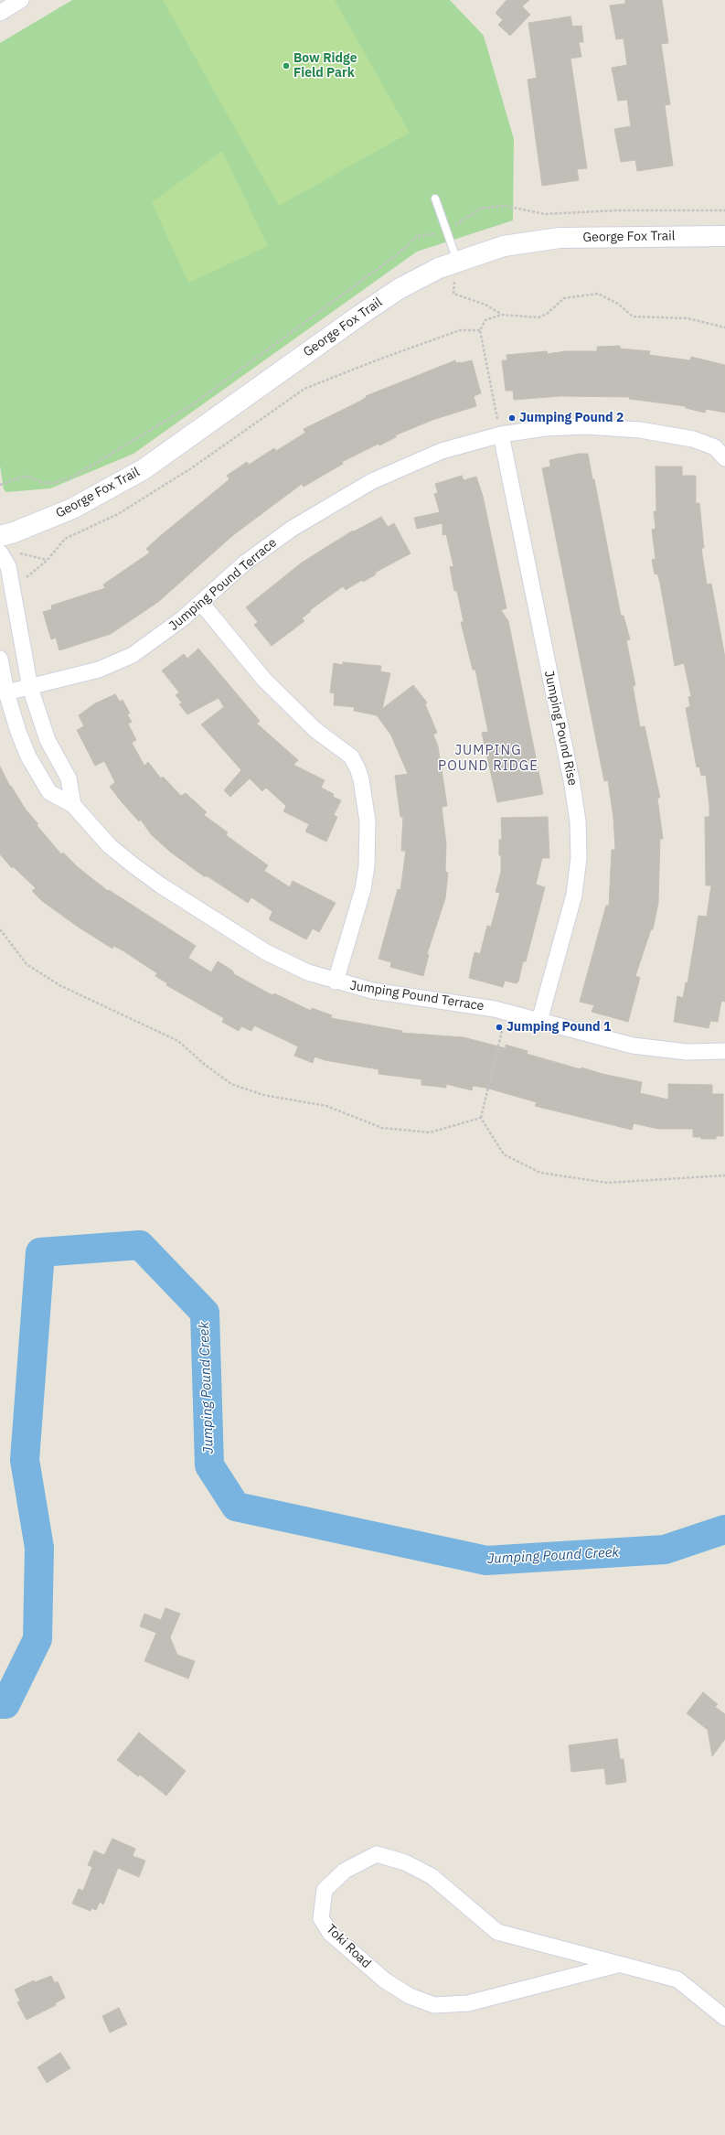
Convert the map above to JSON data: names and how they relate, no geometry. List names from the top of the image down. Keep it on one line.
{"streets":{"street":["George Fox Trail","Jumping Pound Terrace","Jumping Pound Rise","Toki Road"]},"crossings":[["Jumping Pound Terrace","Jumping Pound Rise"]],"districts":["JUMPING POUND RIDGE"],"water":["Jumping Pound Creek"],"places":["Bow Ridge Field Park","Jumping Pound 2","Jumping Pound 1"]}
